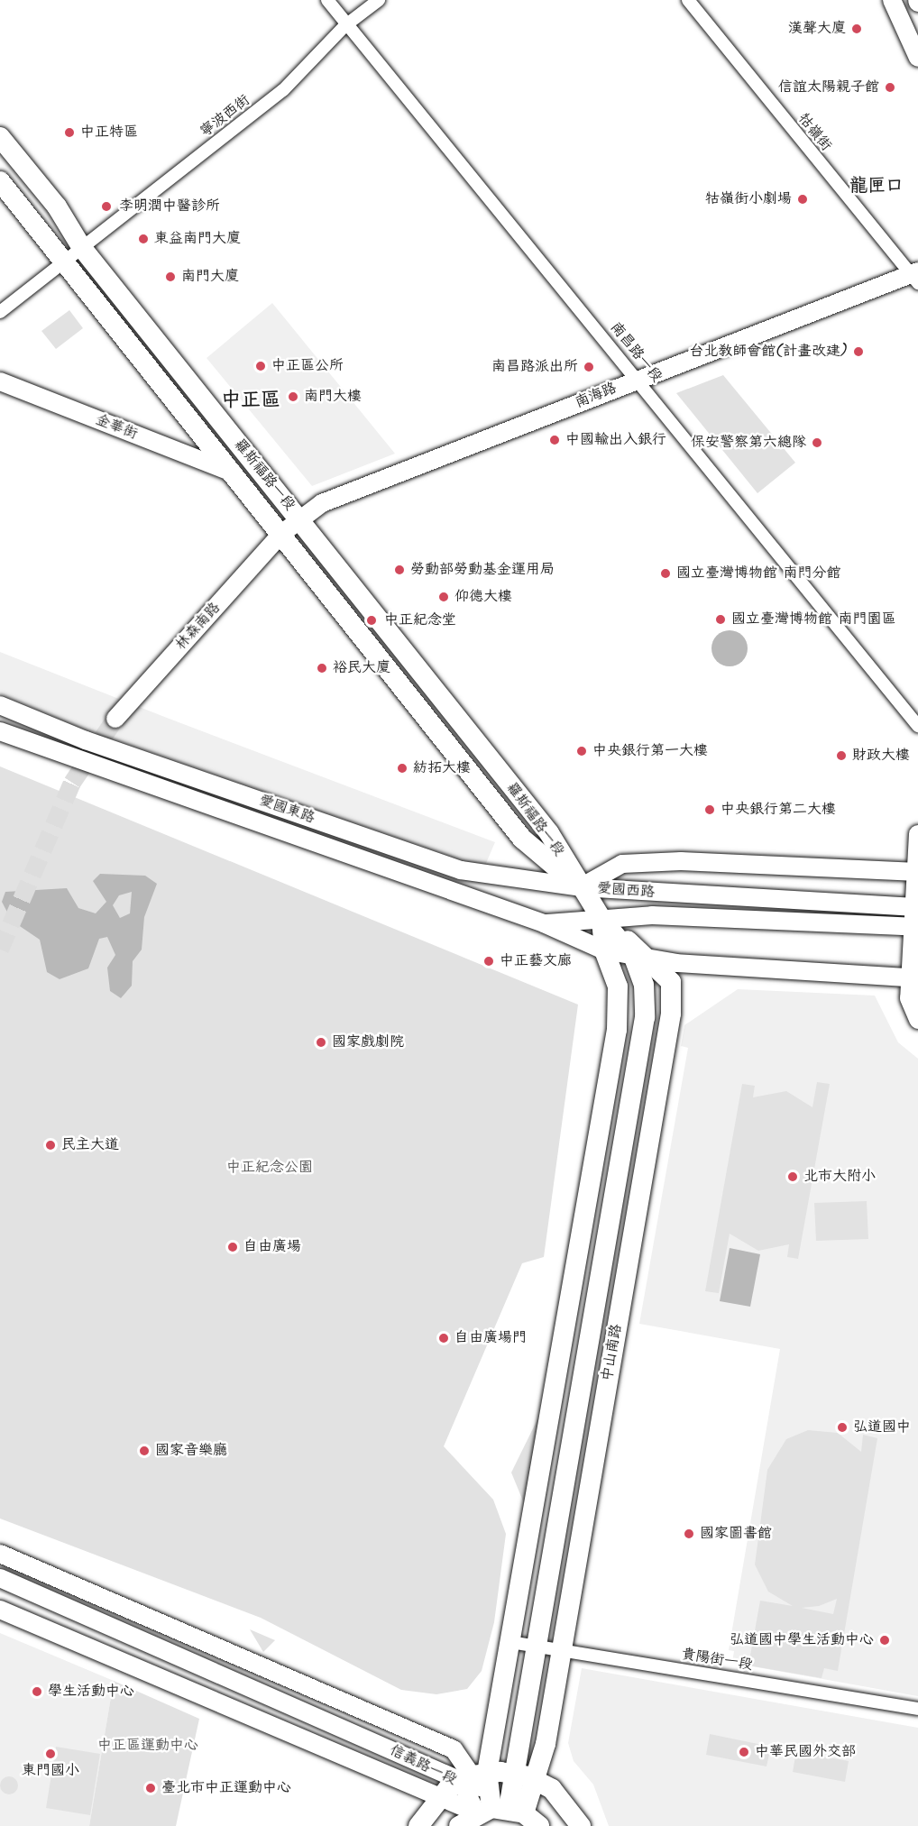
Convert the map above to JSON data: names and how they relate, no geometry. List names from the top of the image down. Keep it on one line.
{"streets":{"main road":["羅斯福路一段","中山南路"],"street":["寧波西街","牯嶺街","南昌路一段","南海路","金華街","林森南路","愛國東路","愛國西路","貴陽街一段","信義路一段"]},"crossings":[["寧波西街","南昌路一段"],["寧波西街","羅斯福路一段"],["牯嶺街","南海路"],["南昌路一段","南海路"],["南海路","羅斯福路一段"],["南海路","林森南路"],["金華街","羅斯福路一段"],["羅斯福路一段","林森南路"],["羅斯福路一段","愛國東路"],["羅斯福路一段","愛國西路"],["羅斯福路一段","中山南路"],["愛國東路","愛國西路"],["愛國東路","中山南路"],["愛國西路","中山南路"],["中山南路","貴陽街一段"],["中山南路","信義路一段"]],"districts":["龍匣口","中正區"],"parks":["中正紀念公園","中正區運動中心"],"places":["漢聲大廈","信誼太陽親子館","中正特區","牯嶺街小劇場","李明潤中醫診所","東益南門大廈","南門大廈","台北教師會館(計畫改建)","中正區公所","南昌路派出所","南門大樓","中國輸出入銀行","保安警察第六總隊","勞動部勞動基金運用局","國立臺灣博物館 南門分館","仰德大樓","國立臺灣博物館 南門園區","中正紀念堂","裕民大廈","中央銀行第一大樓","財政大樓","紡拓大樓","中央銀行第二大樓","中正藝文廊","國家戲劇院","民主大道","北市大附小","自由廣場","自由廣場門","弘道國中","國家音樂廳","國家圖書館","弘道國中學生活動中心","學生活動中心","中華民國外交部","東門國小","臺北市中正運動中心"]}
